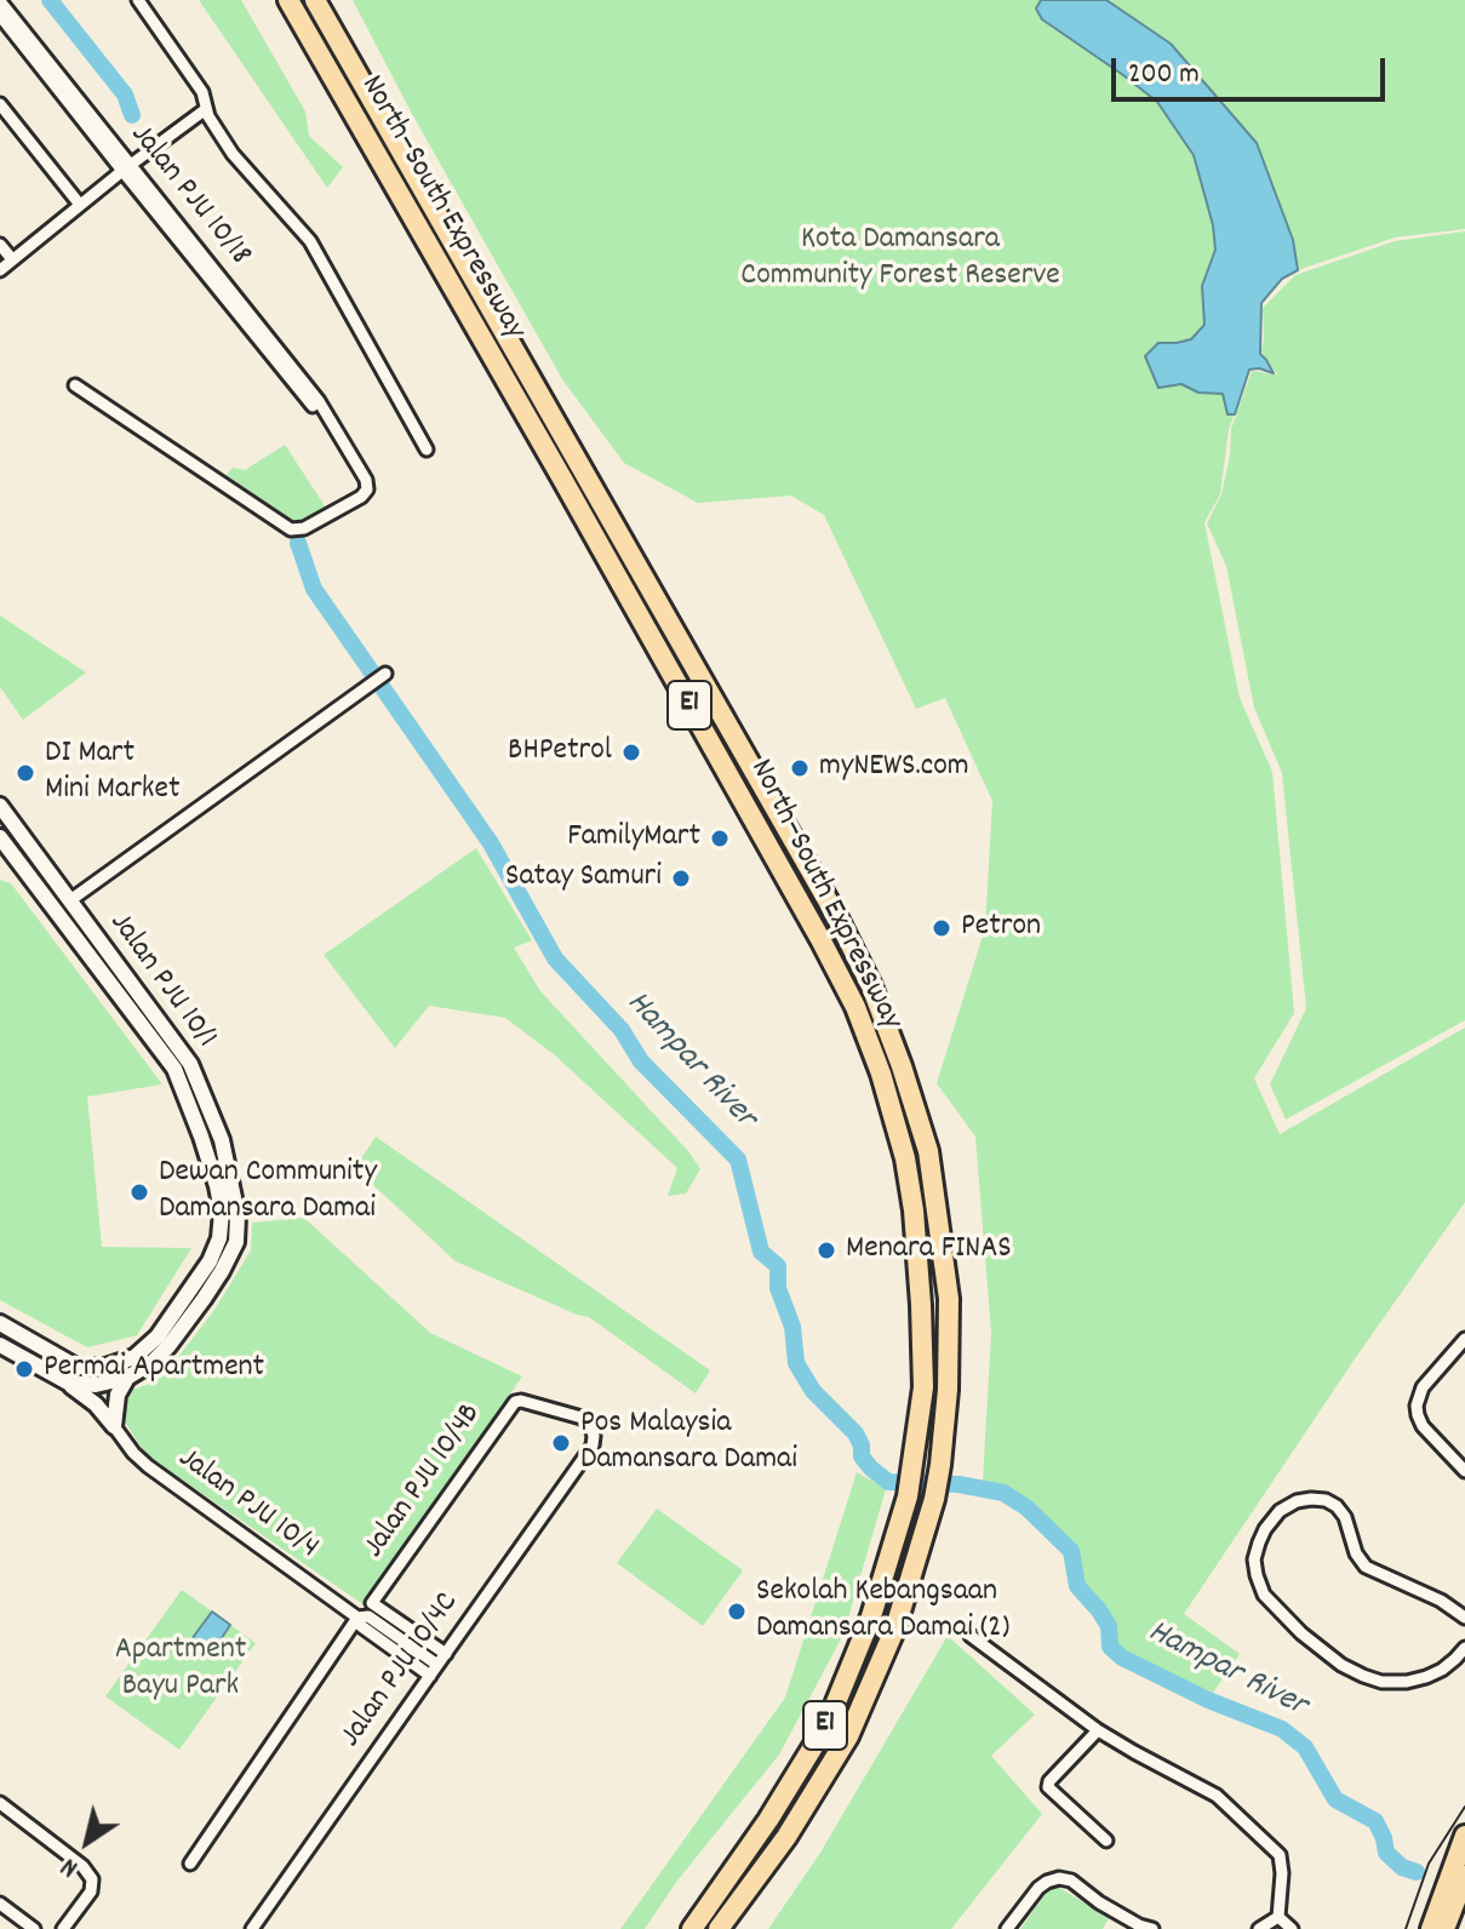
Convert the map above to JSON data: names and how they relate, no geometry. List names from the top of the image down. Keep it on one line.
{"streets":{"highway":["North–South Expressway","E1"],"street":["Jalan PJU 10/18","Jalan PJU 10/1","Jalan PJU 10/4B","Jalan PJU 10/4","Jalan PJU 10/4C"]},"crossings":[["Jalan PJU 10/4B","Jalan PJU 10/4C"],["Jalan PJU 10/4","Jalan PJU 10/4C"]],"water":["Hampar River"],"parks":["Kota Damansara Community Forest Reserve","Apartment Bayu Park"],"places":["BHPetrol","myNEWS.com","DI Mart Mini Market","FamilyMart","Satay Samuri","Petron","Dewan Community Damansara Damai","Menara FINAS","Permai Apartment","Pos Malaysia Damansara Damai","Sekolah Kebangsaan Damansara Damai (2)"],"scale_bar":"200 m","north":"bottom left"}
